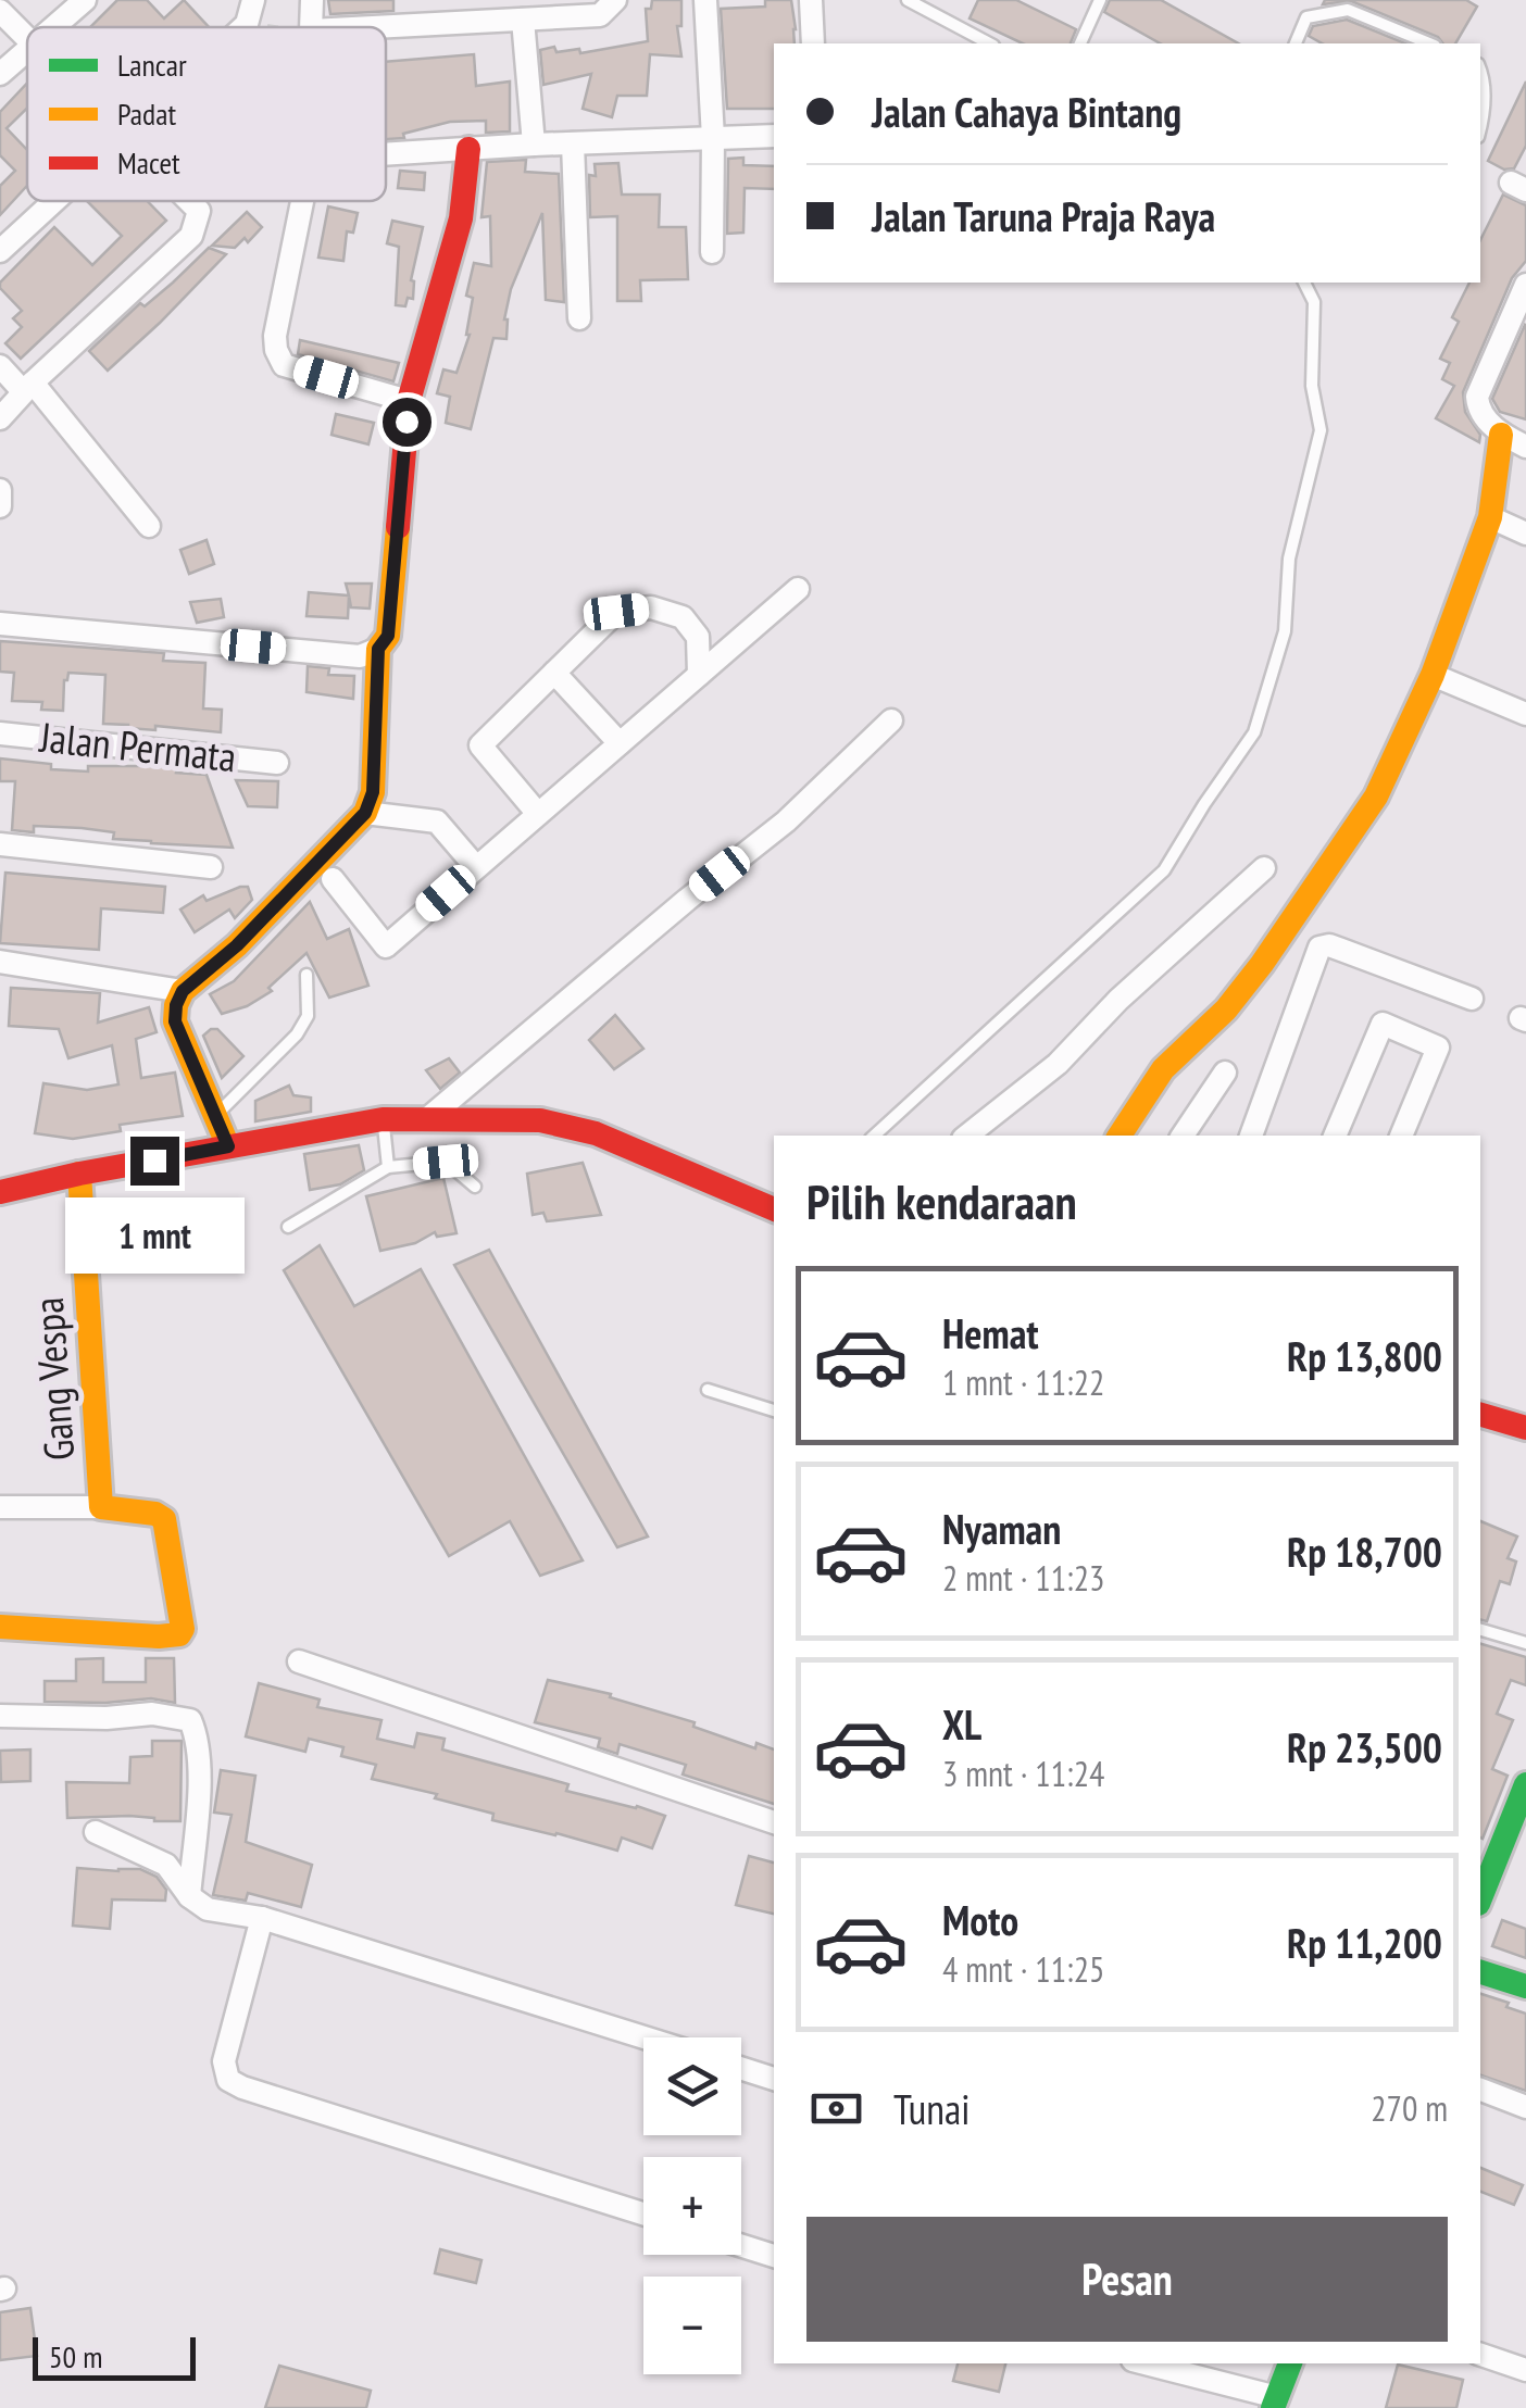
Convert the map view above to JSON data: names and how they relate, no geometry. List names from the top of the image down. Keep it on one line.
{"streets":{"street":["Jalan Permata","Gang Vespa"]},"legend":["Lancar","Padat","Macet"],"scale_bar":"50 m","page":{"banner":["Jalan Cahaya Bintang","Jalan Taruna Praja Raya"],"heading":"Pilih kendaraan","bubble":"1 mnt","list":[{"name":"Hemat","note":"1 mnt · 11:22","value":"Rp 13,800"},{"name":"Nyaman","note":"2 mnt · 11:23","value":"Rp 18,700"},{"name":"XL","note":"3 mnt · 11:24","value":"Rp 23,500"},{"name":"Moto","note":"4 mnt · 11:25","value":"Rp 11,200"}],"map_buttons":["+","−"],"pay":["Tunai","270 m"],"buttons":"Pesan","scale":"50 m"}}
